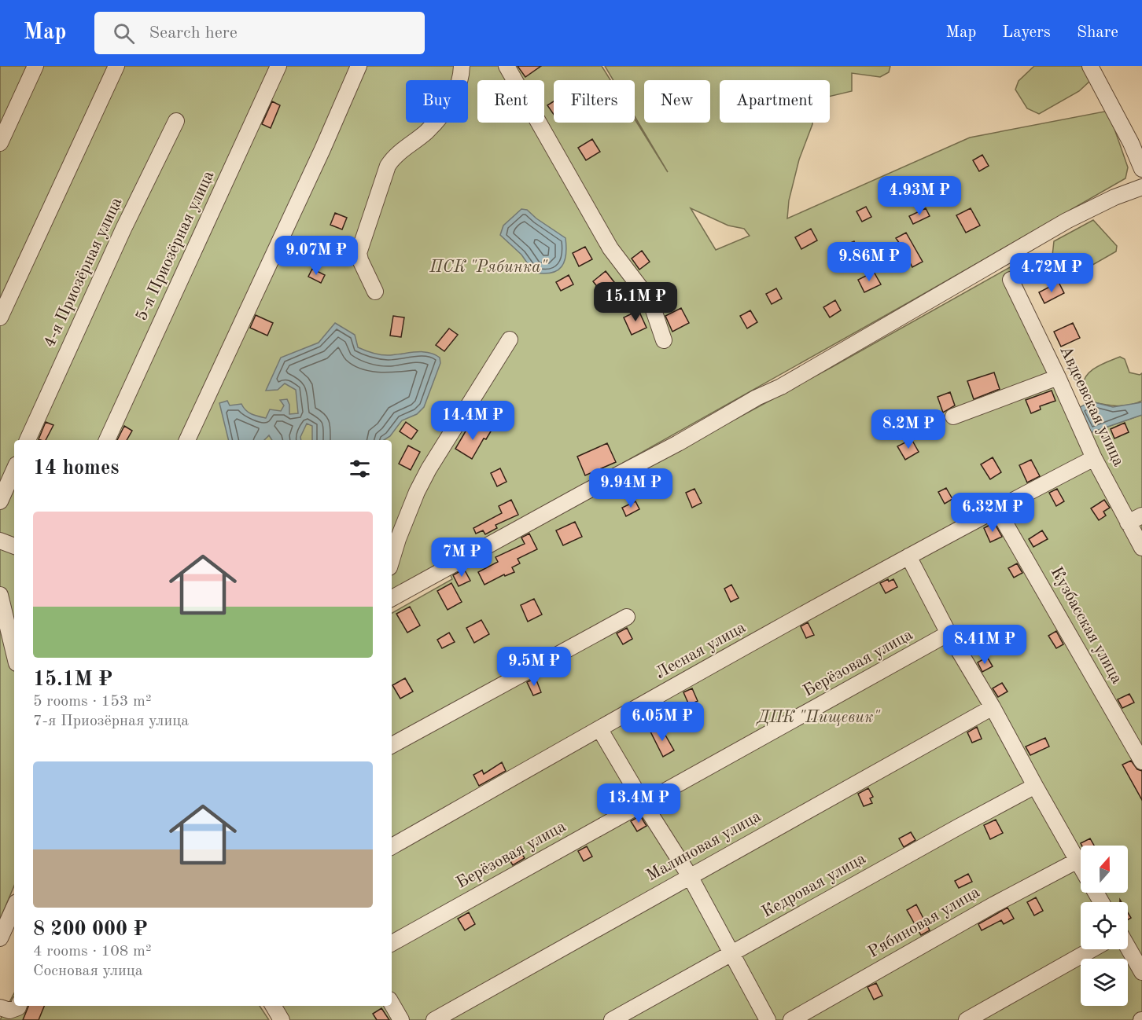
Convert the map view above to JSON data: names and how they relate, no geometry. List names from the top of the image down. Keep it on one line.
{"streets":{"street":["5-я Приозёрная улица","4-я Приозёрная улица","Авдеевская улица","Кузбасская улица","Лесная улица","Берёзовая улица","Малиновая улица","Кедровая улица","Рябиновая улица"]},"crossings":[["Авдеевская улица","Лесная улица"],["Кузбасская улица","Лесная улица"]],"parks":["ПСК \"Рябинка\"","ДПК \"Пищевик\""],"north":"top","page":{"header":"Map","search":"Search here","nav":["Map","Layers","Share"],"chip":["Buy","Rent","Filters","New","Apartment"],"price":["4.93M ₽","9.07M ₽","9.86M ₽","4.72M ₽","15.1M ₽","14.4M ₽","8.2M ₽","9.94M ₽","6.32M ₽","7M ₽","8.41M ₽","9.5M ₽","6.05M ₽","13.4M ₽"],"heading":"14 homes","list":[{"name":"15.1M ₽","note":"5 rooms · 153 m² · 7-я Приозёрная улица"},{"name":"8 200 000 ₽","note":"4 rooms · 108 m² · Сосновая улица"}]}}
